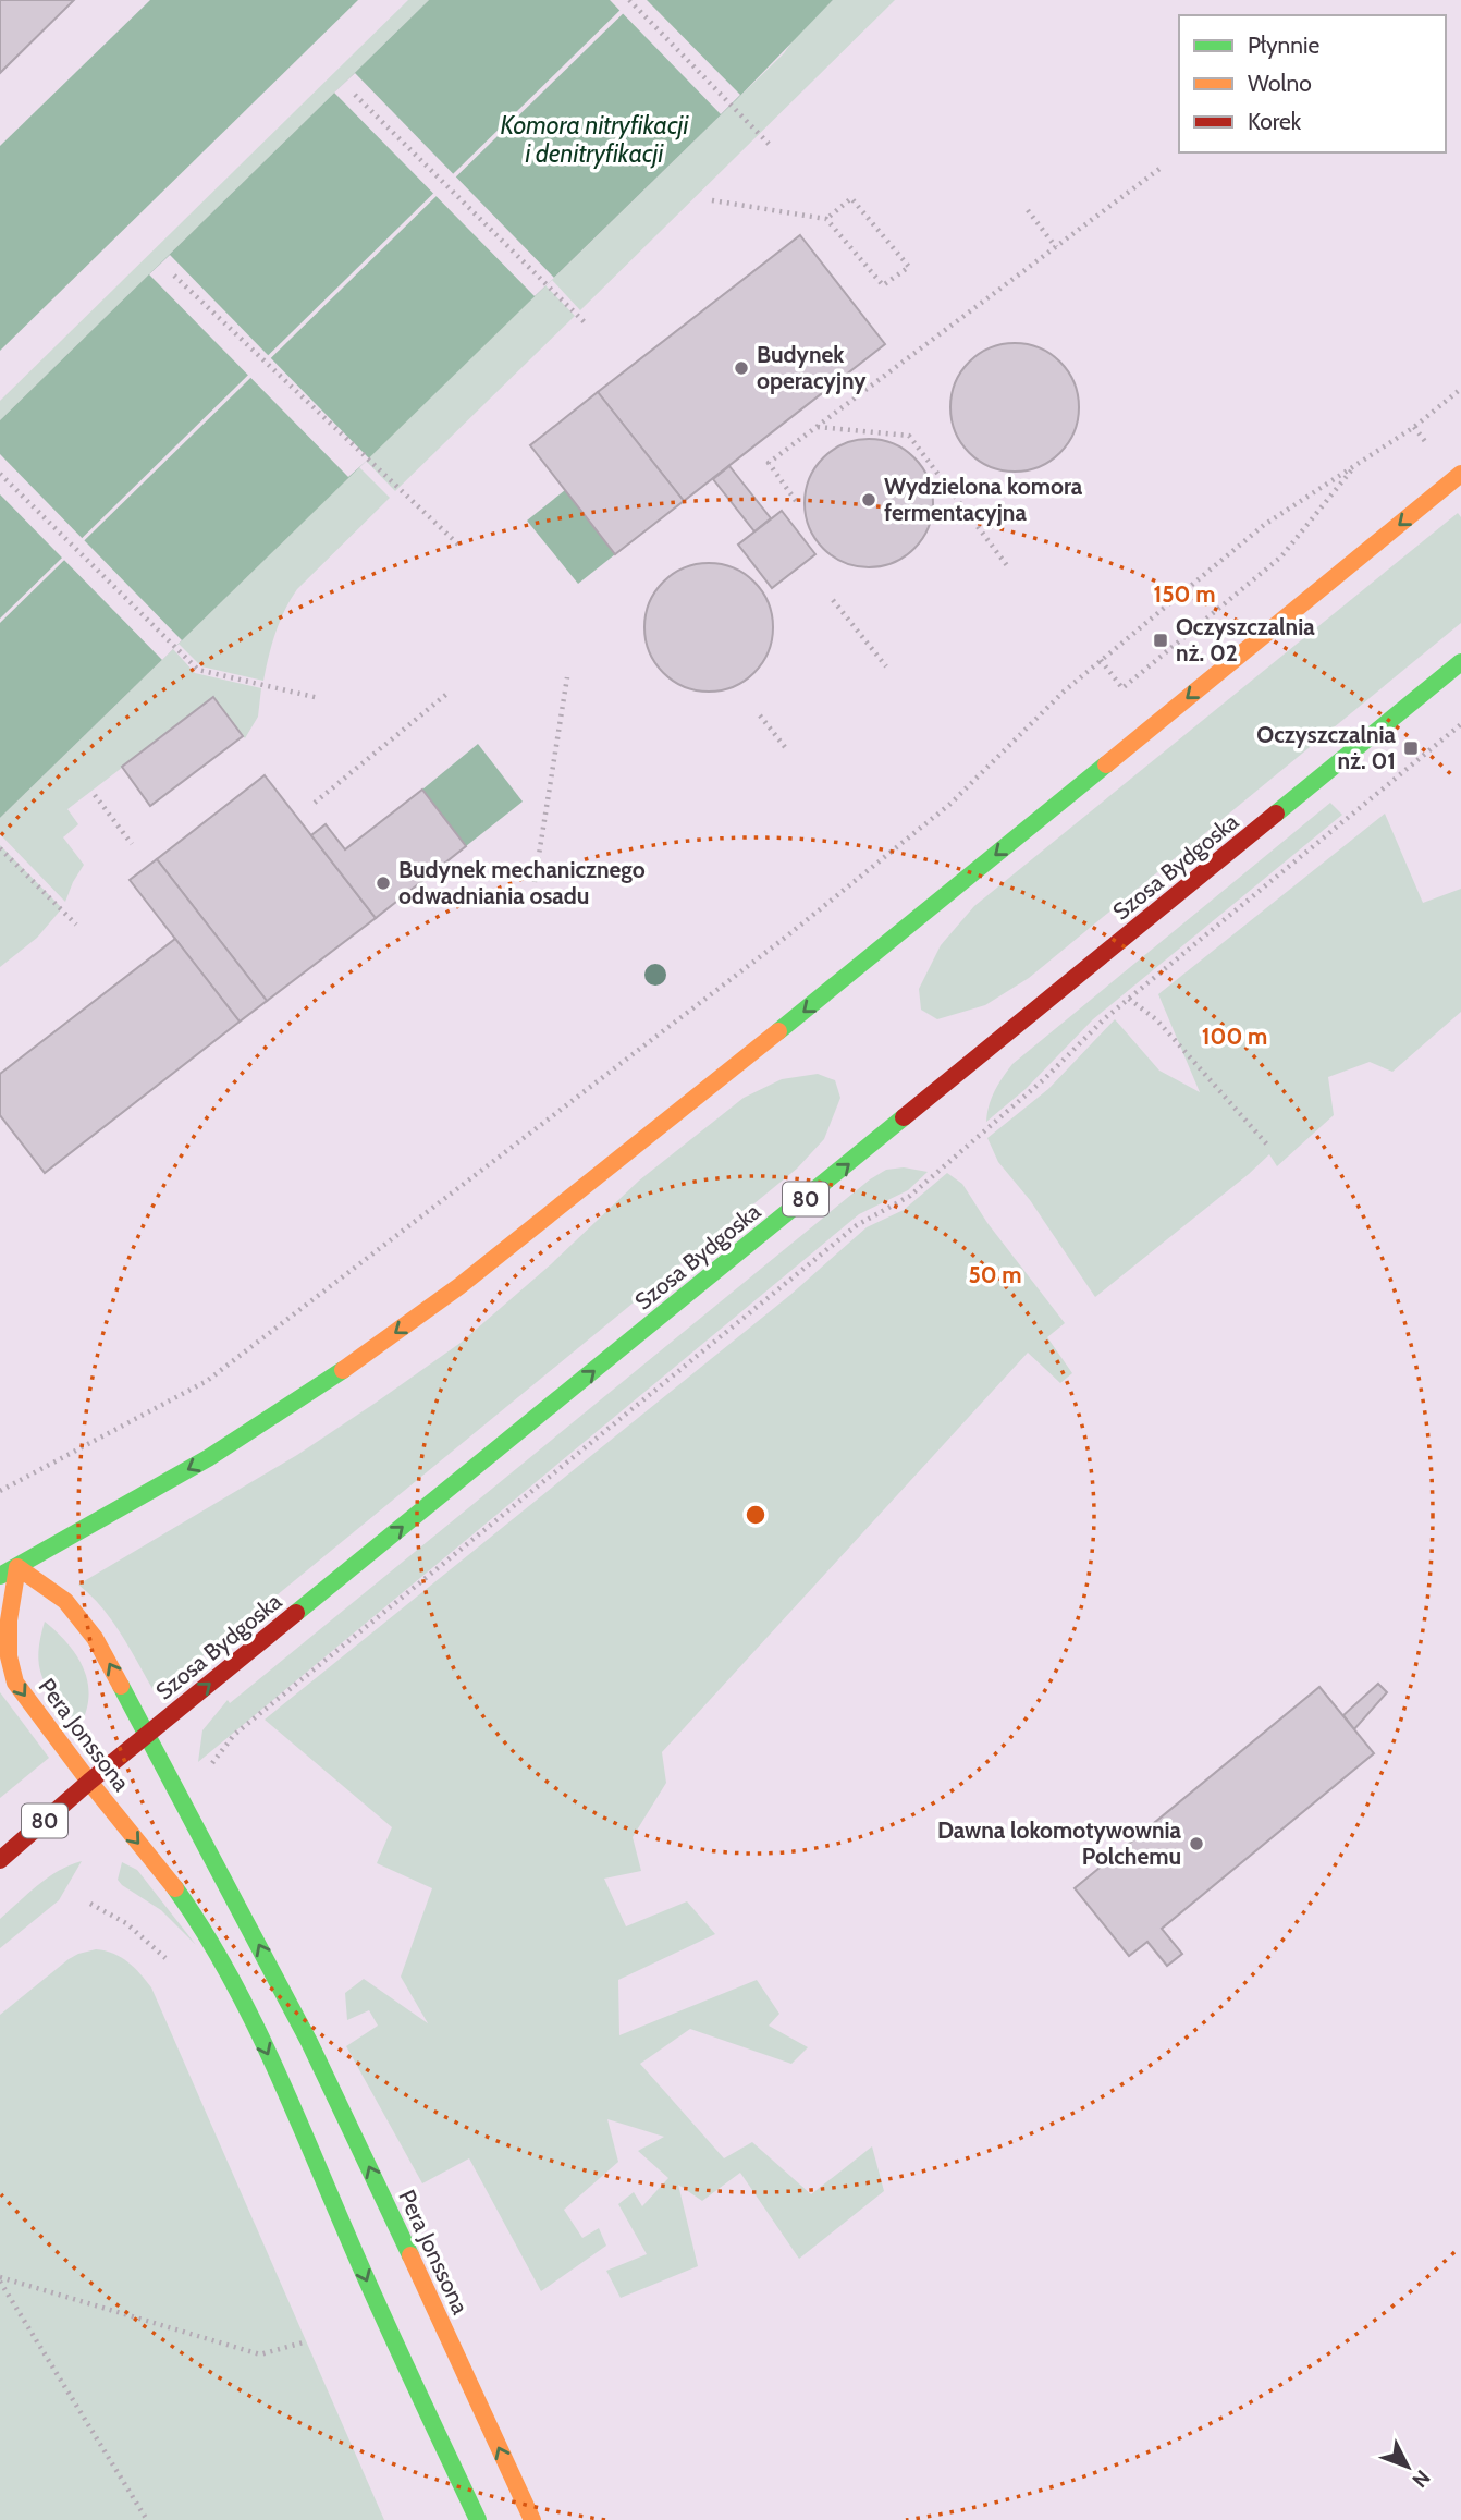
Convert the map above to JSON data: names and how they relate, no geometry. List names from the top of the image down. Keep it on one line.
{"streets":{"main road":["Szosa Bydgoska","80","Pera Jonssona"]},"crossings":[["Szosa Bydgoska","Pera Jonssona"]],"water":["Komora nitryfikacji i denitryfikacji"],"places":{"other":["Budynek operacyjny","Wydzielona komora fermentacyjna","Budynek mechanicznego odwadniania osadu","Dawna lokomotywownia Polchemu"],"transit":["Oczyszczalnia nż. 02","Oczyszczalnia nż. 01"]},"legend":["Płynnie","Wolno","Korek"],"north":"bottom right","rings":["150 m","100 m","50 m"]}
